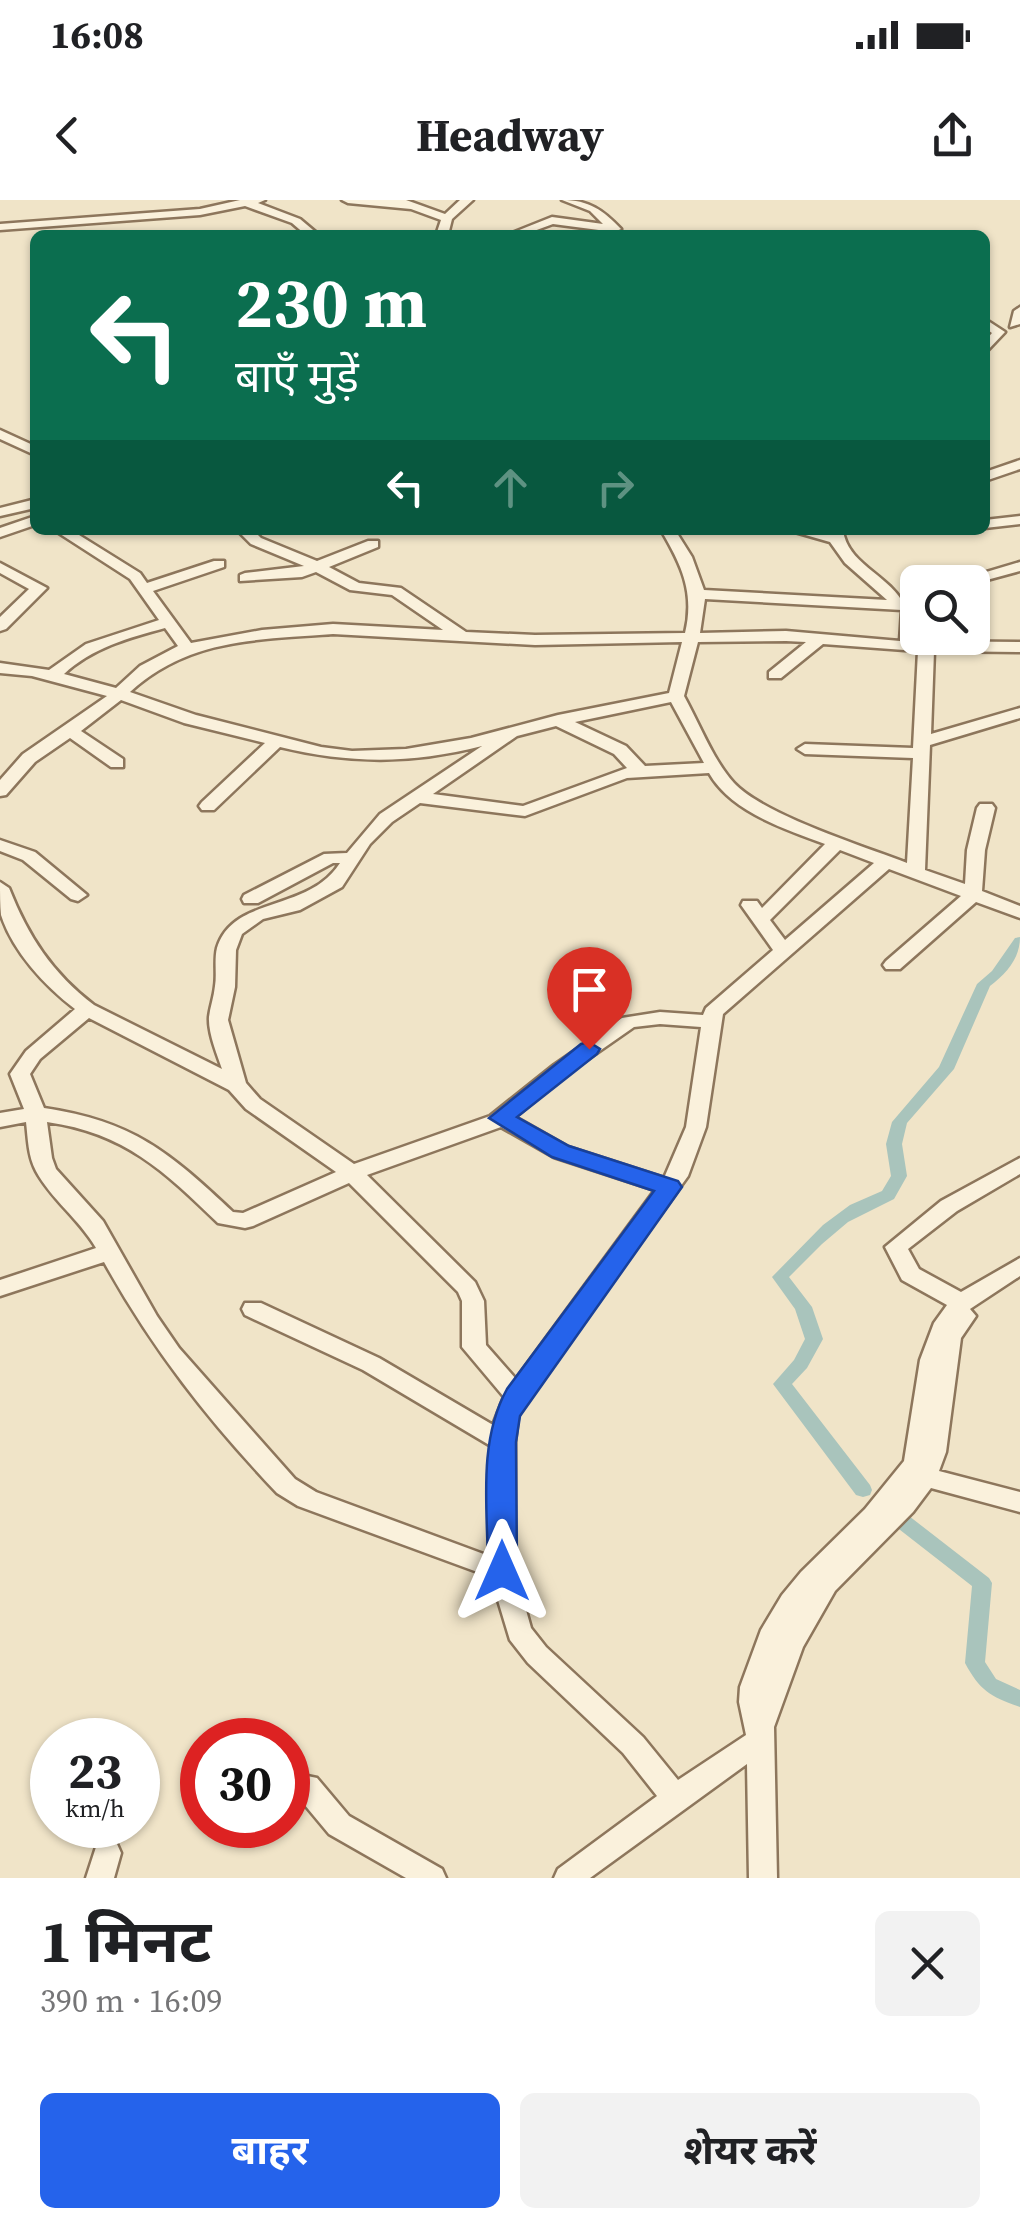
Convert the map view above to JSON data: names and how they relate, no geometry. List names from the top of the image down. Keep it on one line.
{"page":{"status":"16:08","header":"Headway","turn":["230 m","बाएँ मुड़ें"],"speed":"23 km/h","limit":"30","heading":["1 मिनट","390 m · 16:09"],"buttons":["बाहर","शेयर करें"]}}
